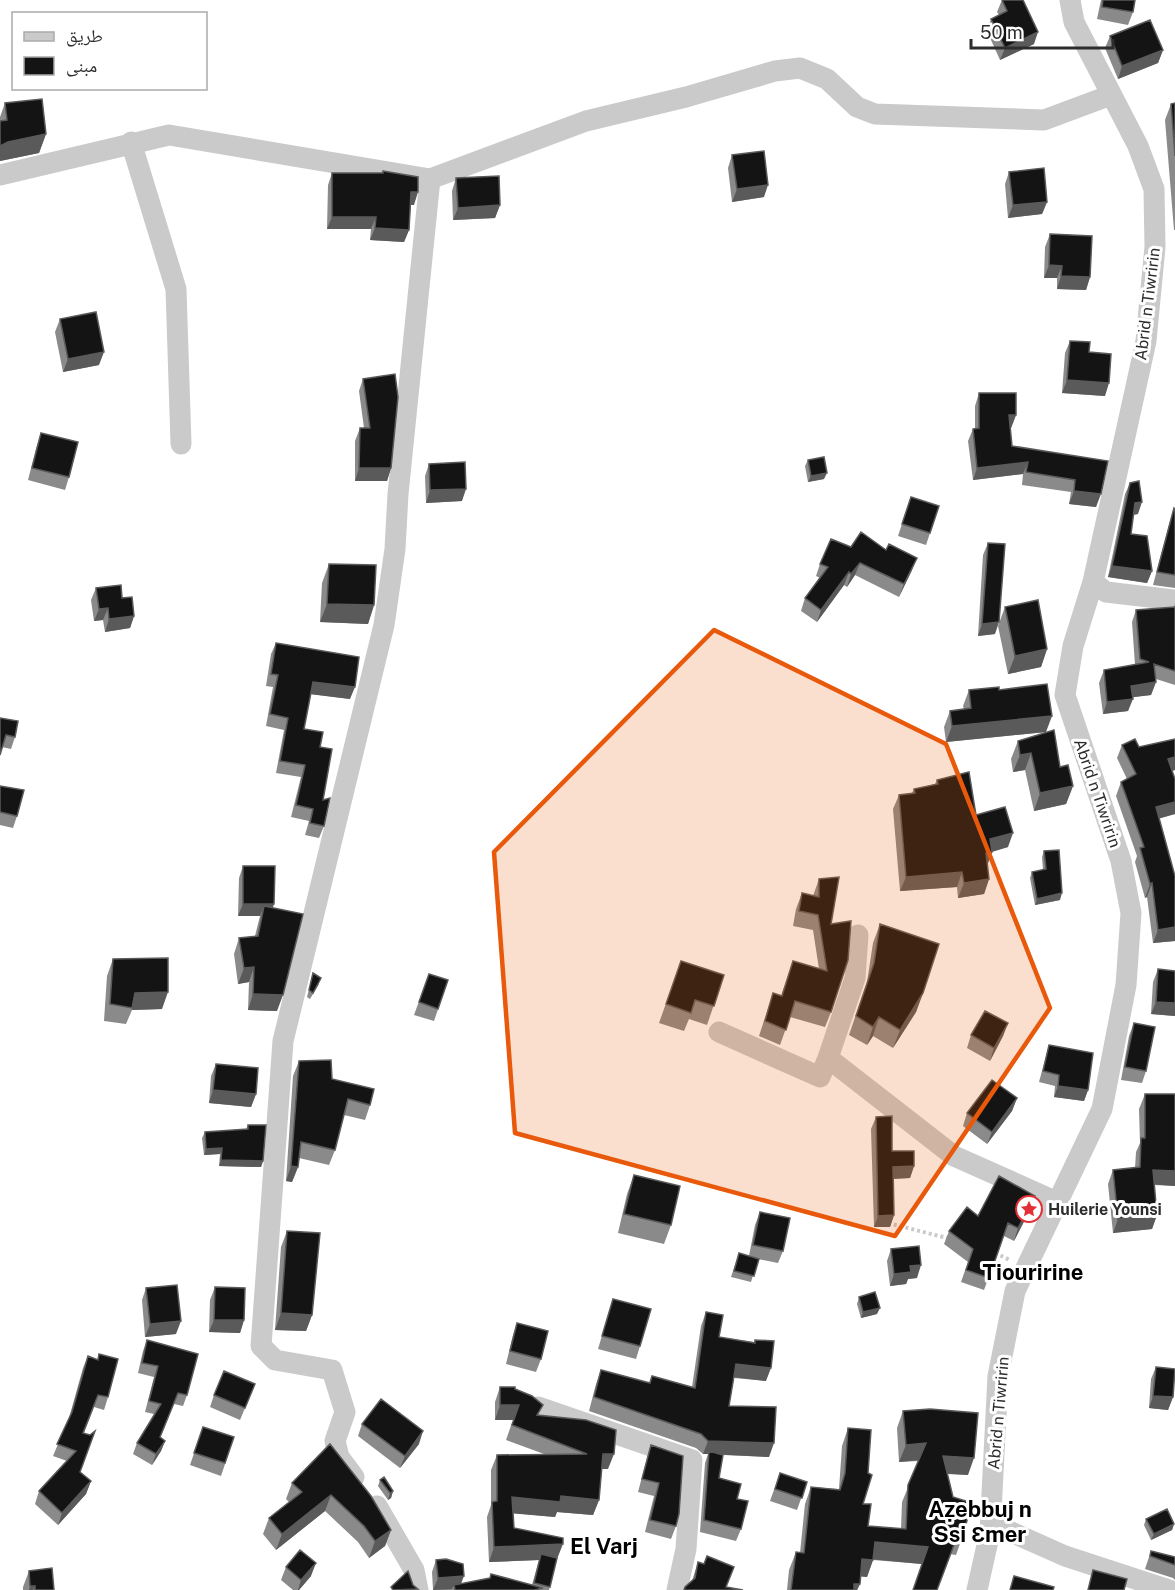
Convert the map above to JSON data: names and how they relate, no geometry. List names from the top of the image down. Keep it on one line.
{"streets":{"street":["Abrid n Tiwririn"]},"districts":["Tiouririne","Aẓebbuj n Ssi Ɛmer","El Varj"],"places":{"place":["Huilerie Younsi"]},"legend":["طريق","مبنى"],"scale_bar":"50 m"}
